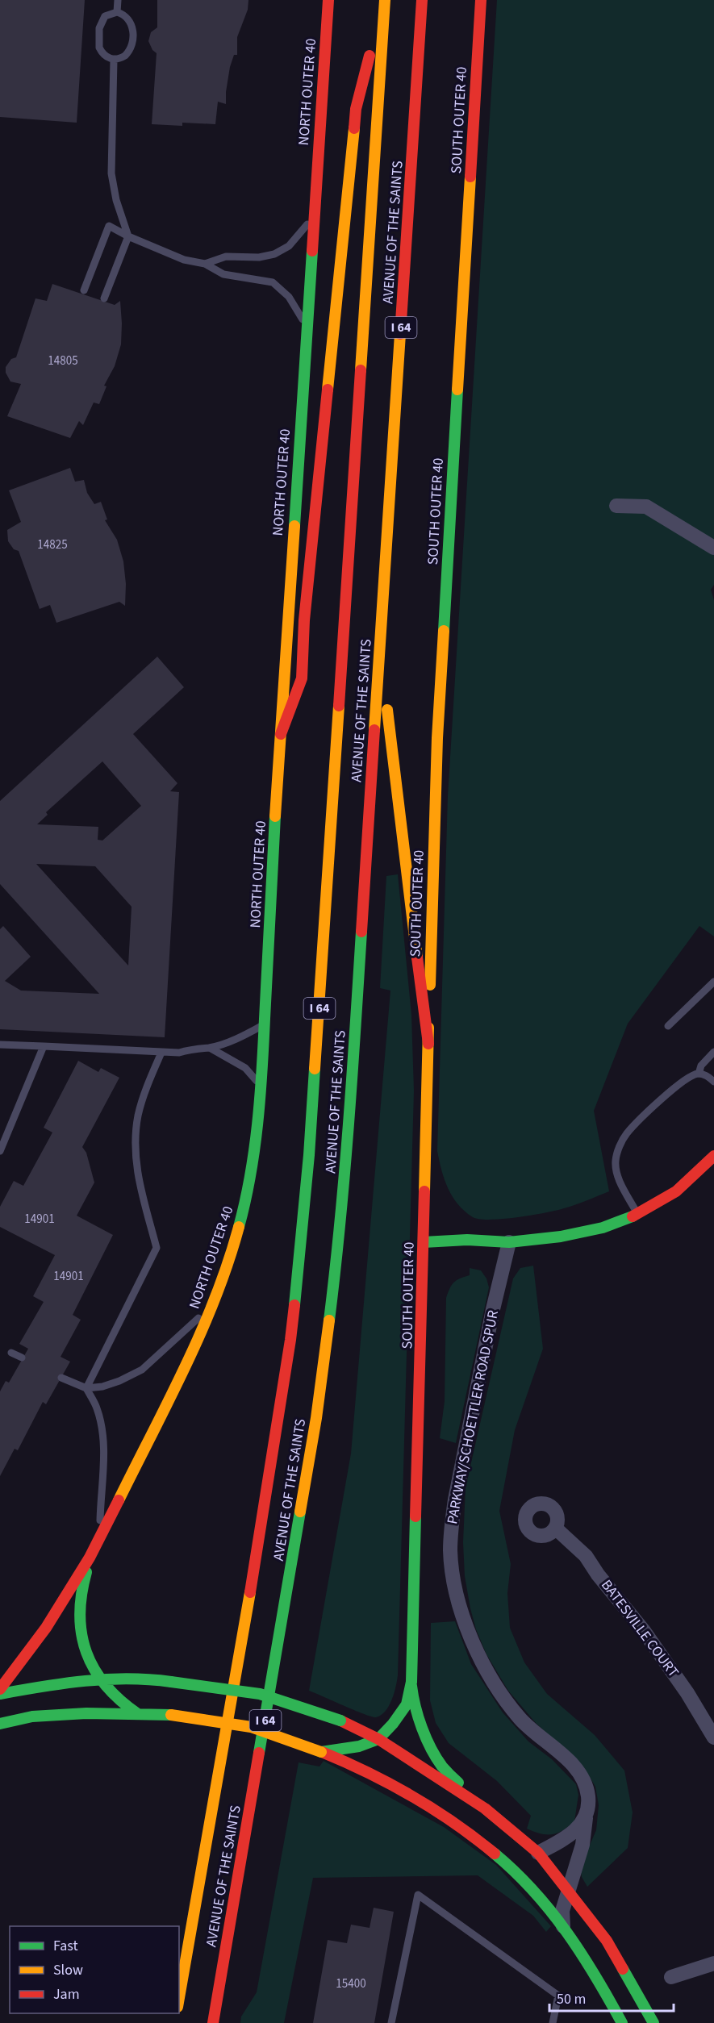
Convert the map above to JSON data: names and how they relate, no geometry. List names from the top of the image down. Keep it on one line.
{"streets":{"main road":["NORTH OUTER 40","SOUTH OUTER 40","AVENUE OF THE SAINTS","I 64"],"street":["PARKWAY/SCHOETTLER ROAD SPUR","BATESVILLE COURT"]},"house_numbers":["14805","14825","14901","14901","15400"],"legend":["Fast","Slow","Jam"],"scale_bar":"50 m"}
